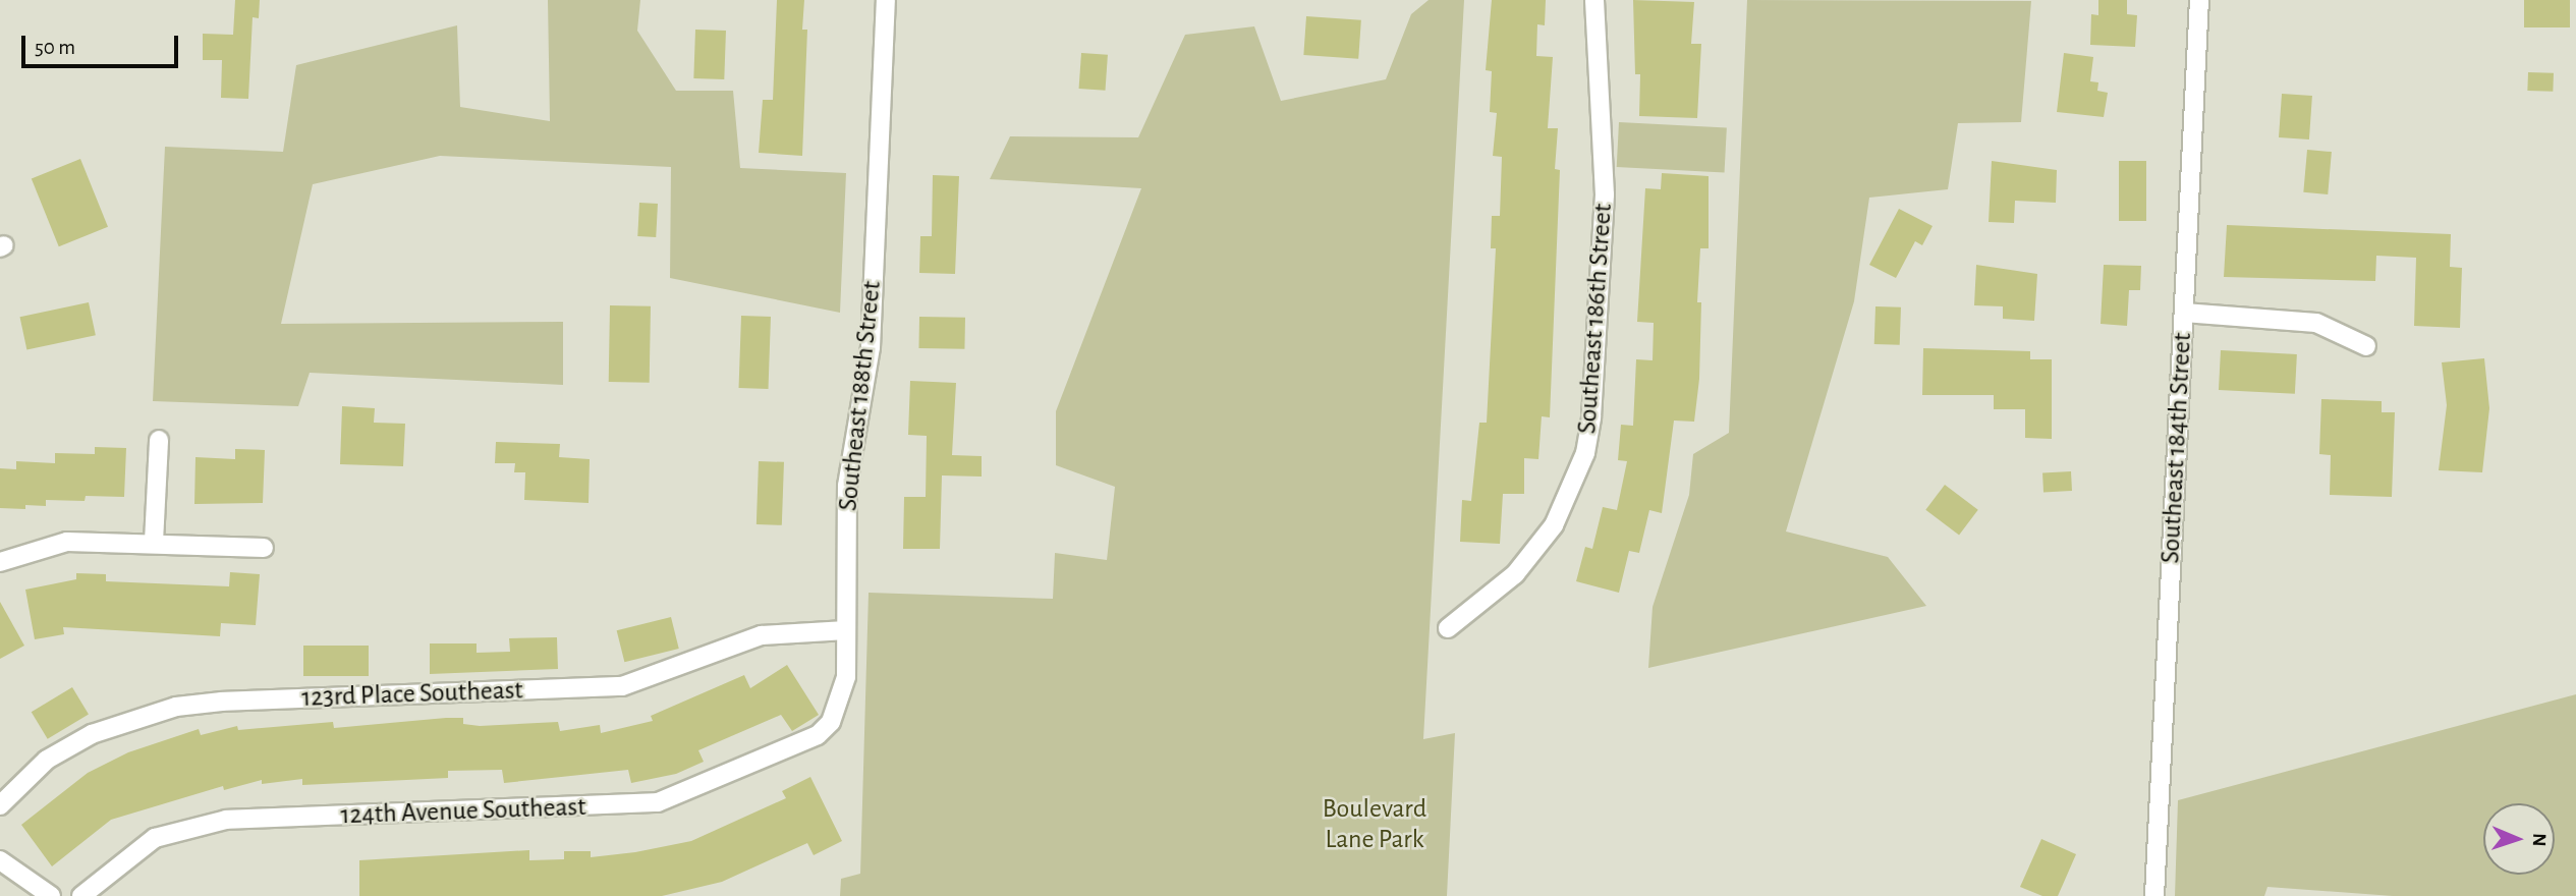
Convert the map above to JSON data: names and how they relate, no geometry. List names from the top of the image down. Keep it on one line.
{"streets":{"street":["Southeast 186th Street","Southeast 188th Street","Southeast 184th Street","123rd Place Southeast","124th Avenue Southeast"]},"crossings":[["Southeast 188th Street","123rd Place Southeast"],["Southeast 188th Street","124th Avenue Southeast"]],"parks":["Boulevard Lane Park"],"scale_bar":"50 m","north":"right"}
